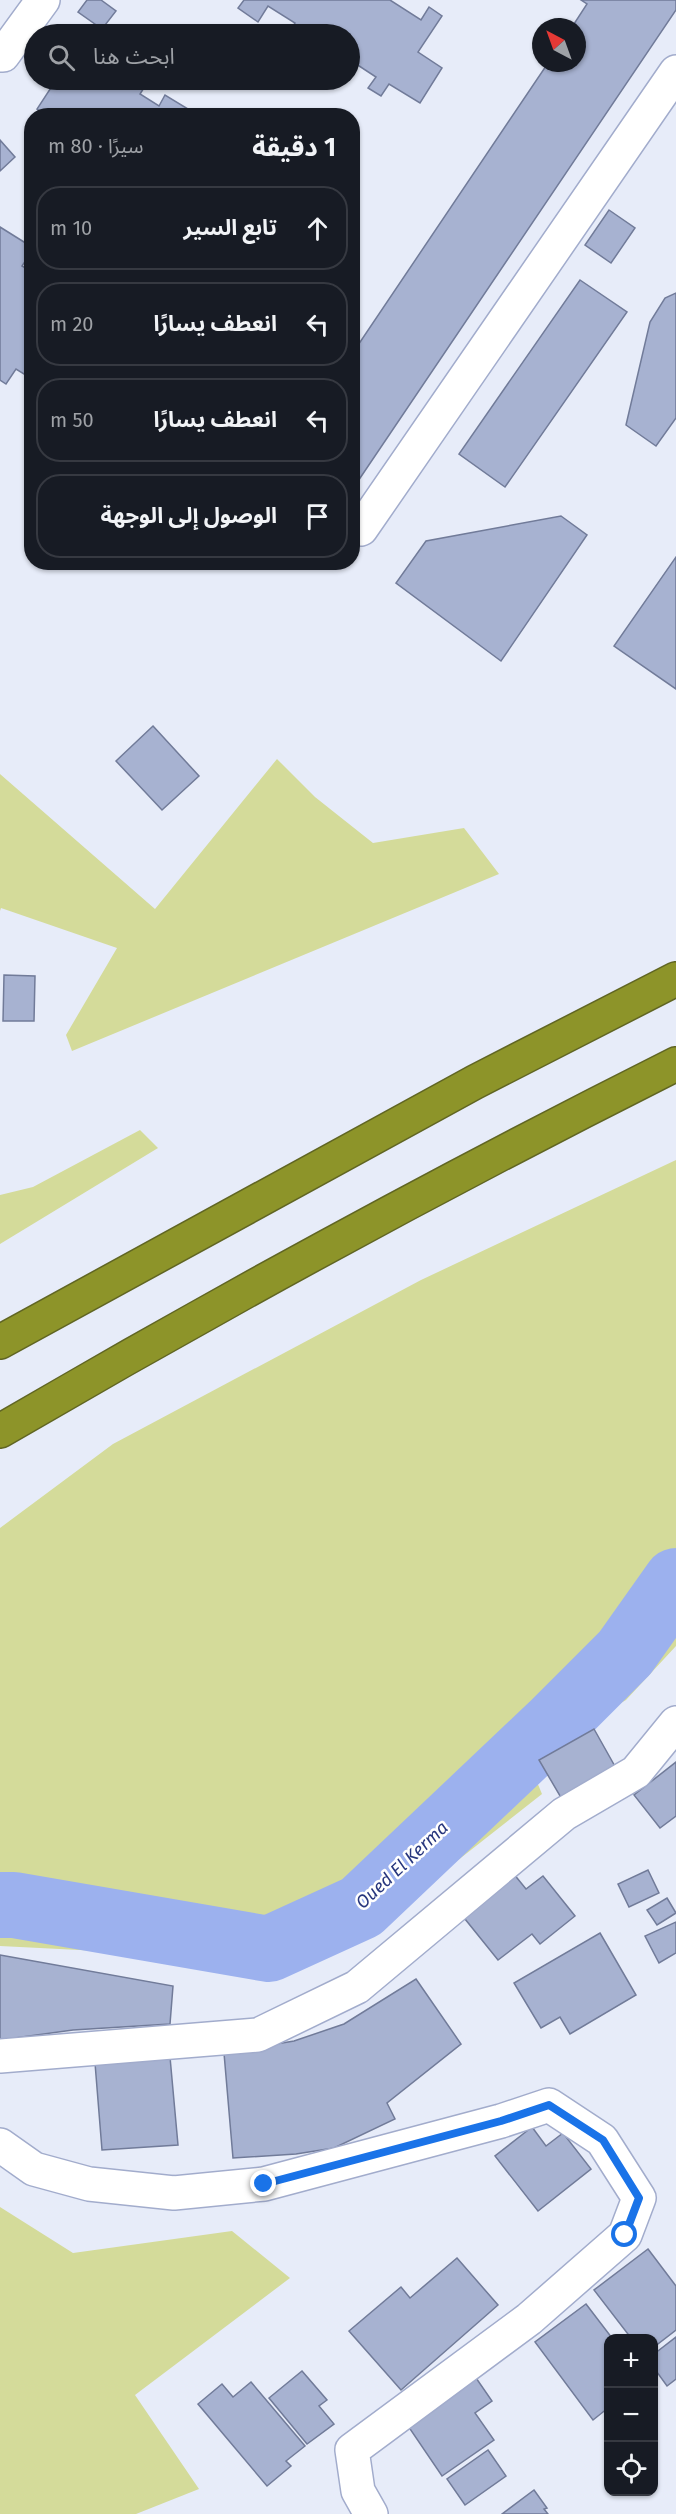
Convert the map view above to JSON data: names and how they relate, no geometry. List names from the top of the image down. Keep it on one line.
{"water":["Oued El Kerma"],"north":"top left","page":{"search":"ابحث هنا","heading":["1 دقيقة","سيرًا · 80 m"],"list":[["تابع السير","10 m"],["انعطف يسارًا","20 m"],["انعطف يسارًا","50 m"],"الوصول إلى الوجهة"],"map_buttons":["+","−"]}}
